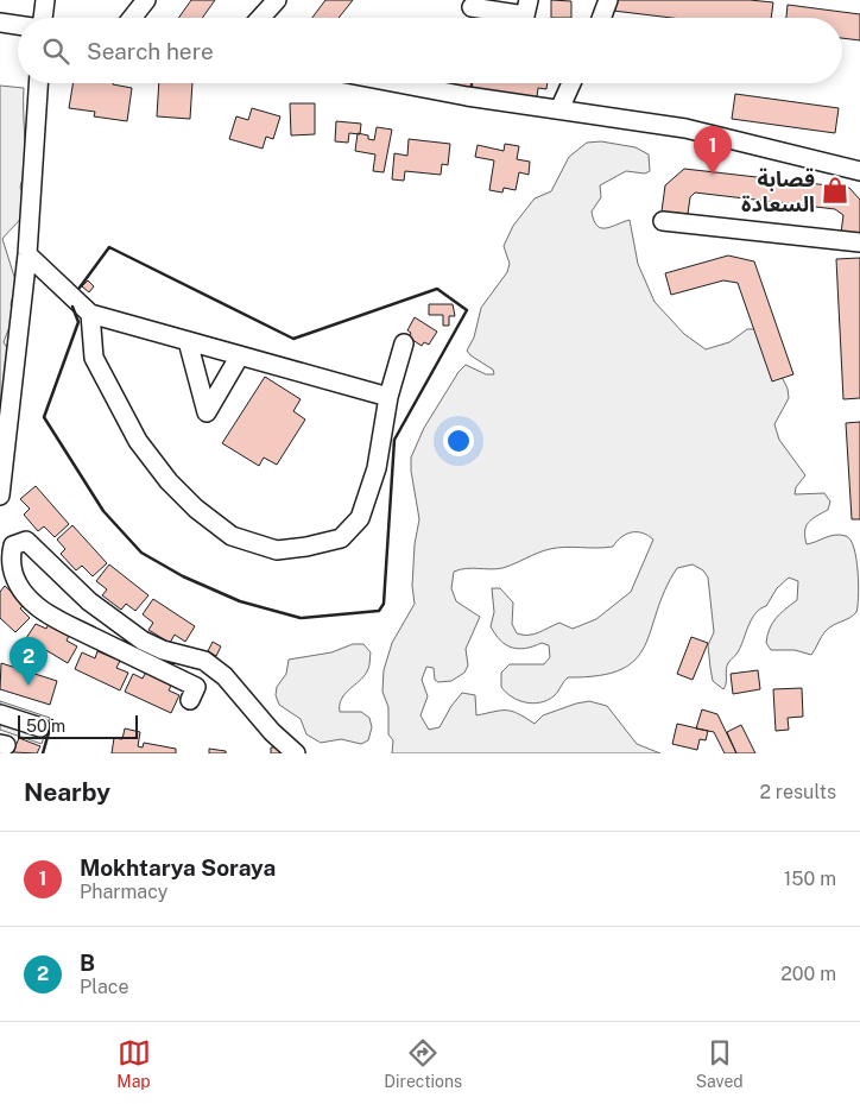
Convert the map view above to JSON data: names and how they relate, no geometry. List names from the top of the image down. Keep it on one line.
{"places":{"shop":["قصابة السعادة"]},"scale_bar":"50 m","page":{"search":"Search here","pins":["1","2"],"scale":"50 m","heading":["Nearby","2 results"],"list":[{"mark":"1","name":"Mokhtarya Soraya","note":"Pharmacy","value":"150 m"},{"mark":"2","name":"B","note":"Place","value":"200 m"}],"nav":["Map","Directions","Saved"]}}
